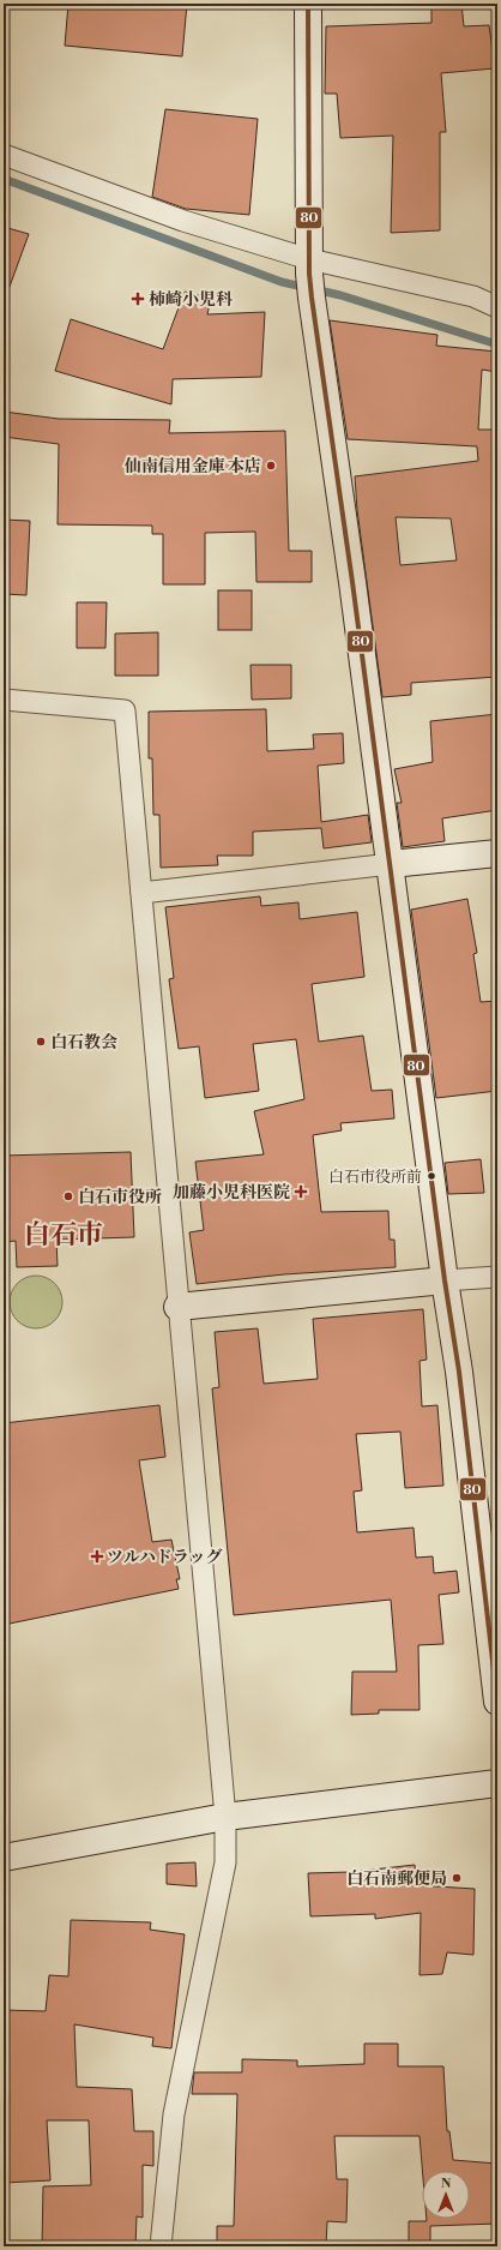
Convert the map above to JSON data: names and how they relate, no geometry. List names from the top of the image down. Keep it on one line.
{"districts":["白石市"],"places":{"health":["柿崎小児科","加藤小児科医院","ツルハドラッグ"],"other":["仙南信用金庫 本店","白石教会","白石市役所前","白石市役所","白石南郵便局"]},"lines":["transit line 80"],"north":"top"}
